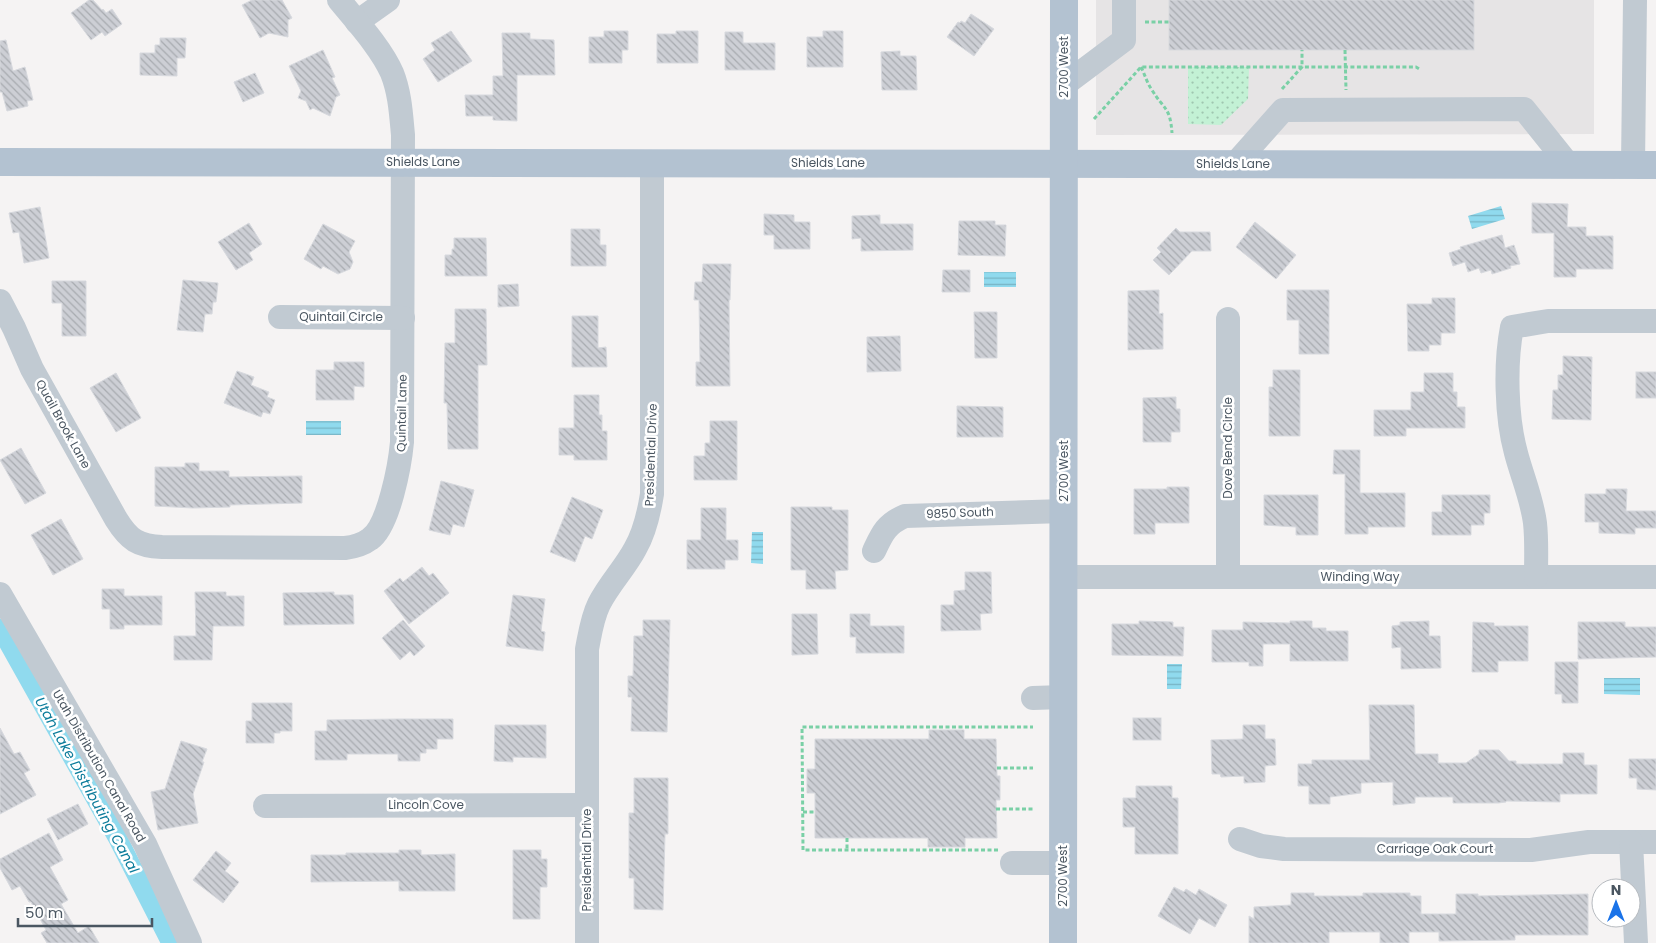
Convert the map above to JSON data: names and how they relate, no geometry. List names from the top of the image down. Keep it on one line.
{"streets":{"main road":["2700 West","Shields Lane"],"street":["Quintail Circle","Quintail Lane","Quail Brook Lane","Dove Bend Circle","Presidential Drive","9850 South","Winding Way","Utah Distribution Canal Road","Lincoln Cove","Carriage Oak Court"]},"crossings":[["2700 West","Shields Lane"],["2700 West","9850 South"],["2700 West","Winding Way"],["Shields Lane","Quintail Lane"],["Shields Lane","Presidential Drive"],["Quintail Circle","Quintail Lane"],["Quintail Lane","Quail Brook Lane"],["Dove Bend Circle","Winding Way"],["Presidential Drive","Lincoln Cove"]],"water":["Utah Lake Distributing Canal"],"scale_bar":"50 m","north":"top"}
